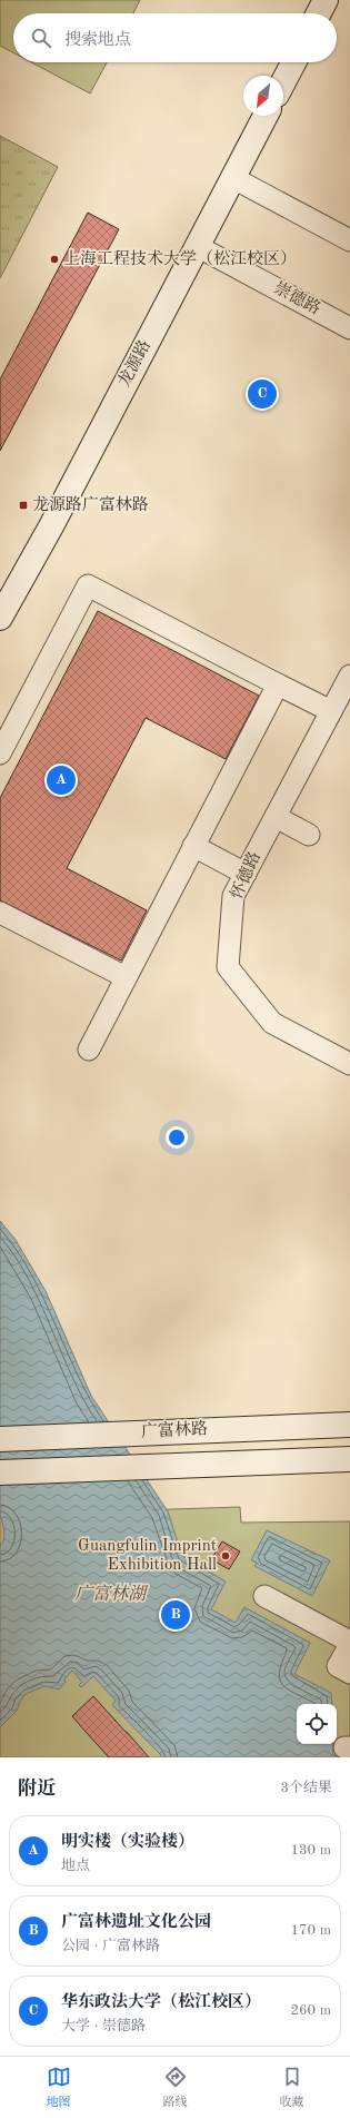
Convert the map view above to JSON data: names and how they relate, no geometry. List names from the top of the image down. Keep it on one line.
{"streets":{"main road":["龙源路","广富林路"],"street":["崇德路","怀德路"]},"crossings":[["崇德路","龙源路"]],"water":["广富林湖"],"places":{"other":["上海工程技术大学（松江校区）","Guangfulin Imprint Exhibition Hall"],"transit":["龙源路广富林路"]},"north":"bottom left","page":{"search":"搜索地点","pins":["C","A","B"],"heading":["附近","3个结果"],"list":[{"mark":"A","name":"明实楼（实验楼）","note":"地点","value":"130 m"},{"mark":"B","name":"广富林遗址文化公园","note":"公园 · 广富林路","value":"170 m"},{"mark":"C","name":"华东政法大学（松江校区）","note":"大学 · 崇德路","value":"260 m"}],"nav":["地图","路线","收藏"]}}
